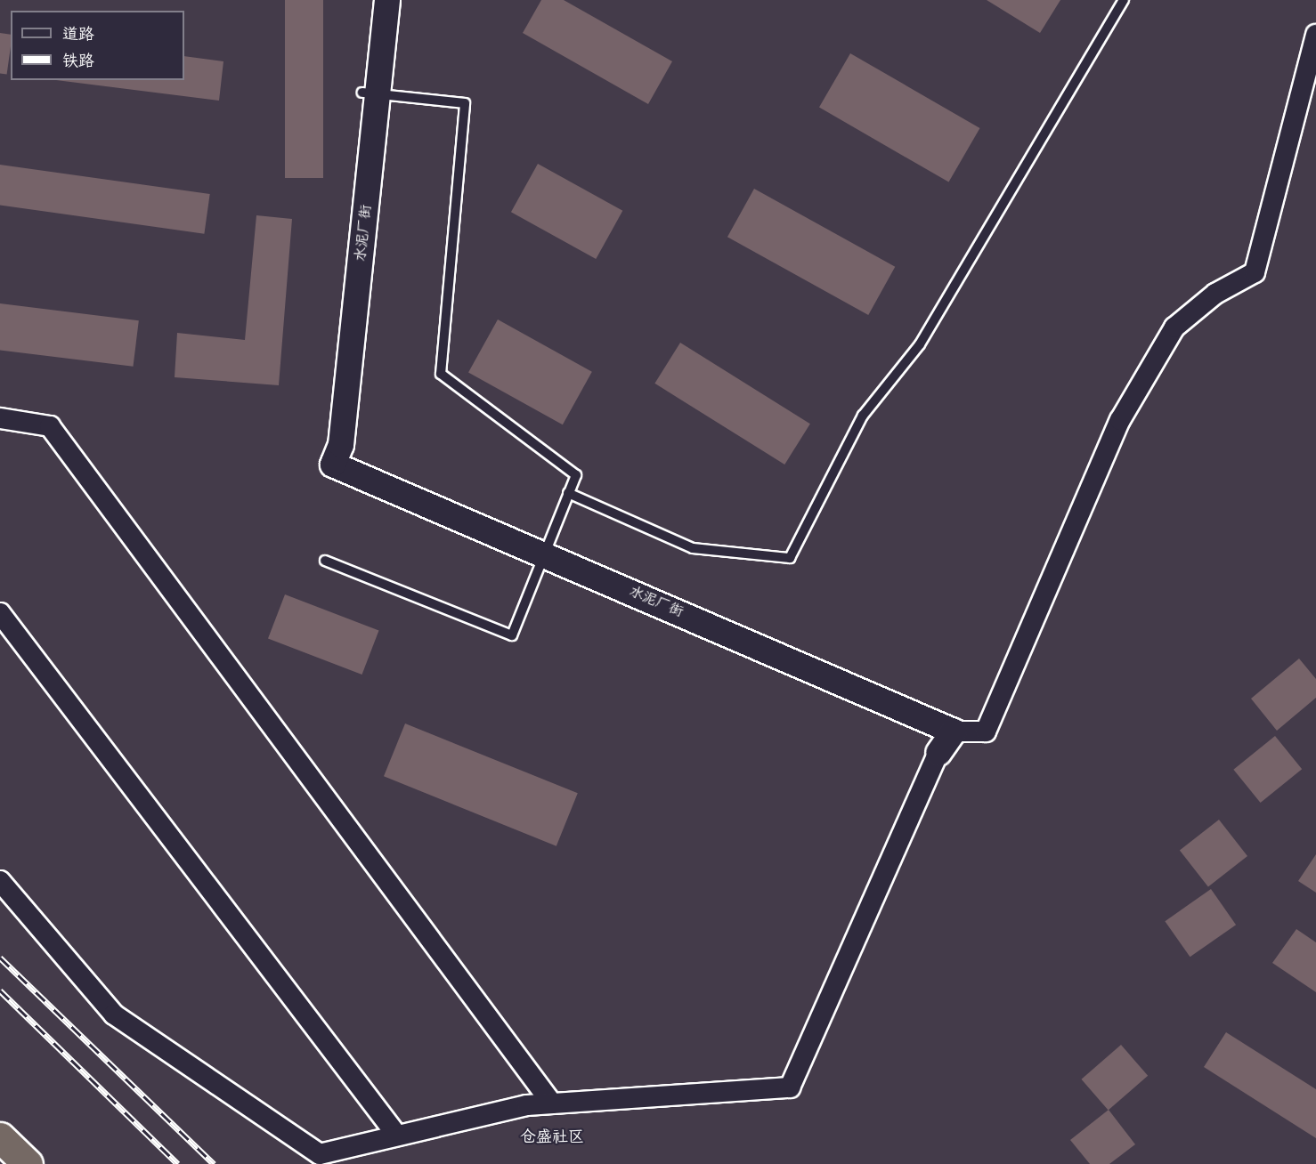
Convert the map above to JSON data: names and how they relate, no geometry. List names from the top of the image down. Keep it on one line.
{"streets":{"street":["水泥厂街"]},"districts":["仓盛社区"],"legend":["道路","铁路"]}
